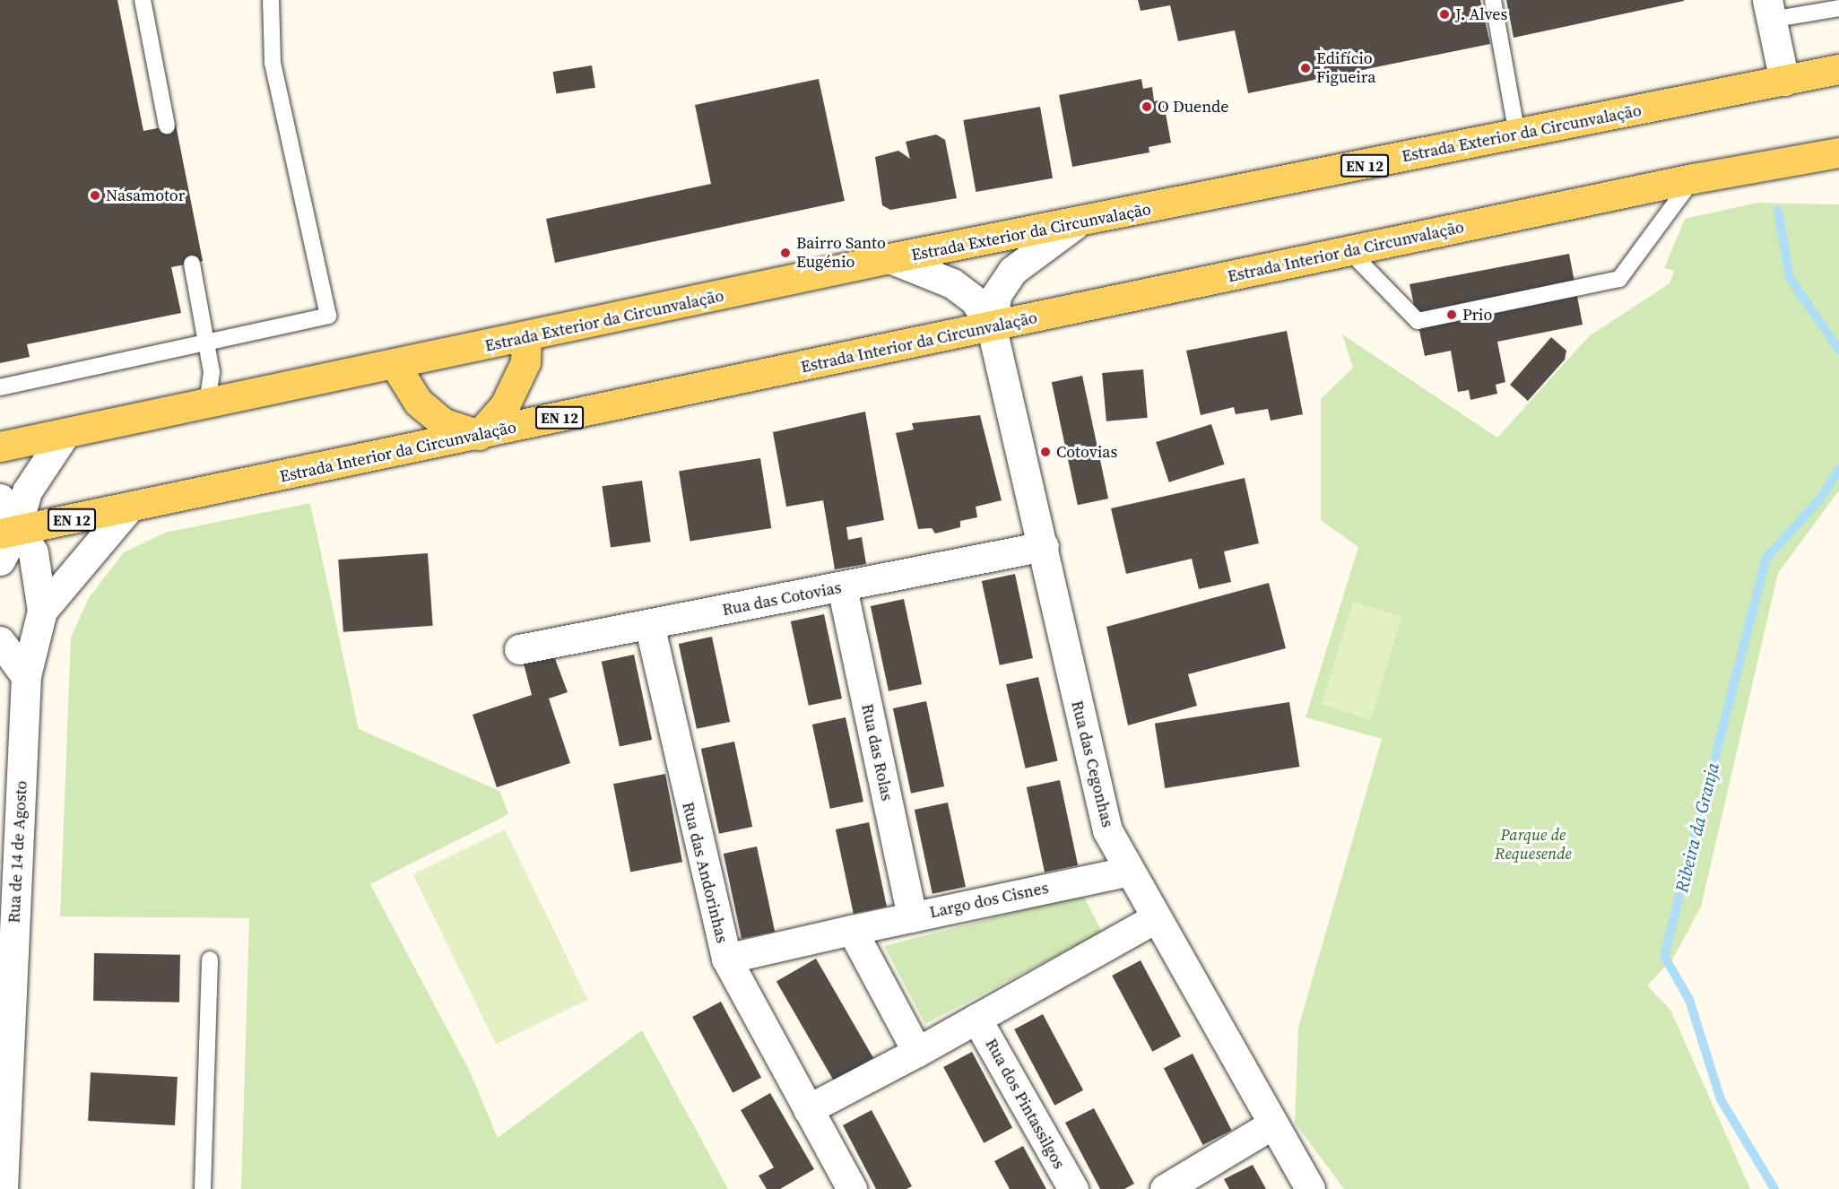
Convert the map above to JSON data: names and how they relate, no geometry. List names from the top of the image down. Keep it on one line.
{"streets":{"main road":["Estrada Exterior da Circunvalação","EN 12","Estrada Interior da Circunvalação"],"street":["Rua das Cotovias","Rua das Rolas","Rua das Cegonhas","Rua de 14 de Agosto","Rua das Andorinhas","Largo dos Cisnes","Rua dos Pintassilgos"]},"crossings":[["Estrada Interior da Circunvalação","Rua das Cegonhas"],["Estrada Interior da Circunvalação","Rua de 14 de Agosto"],["Rua das Cotovias","Rua das Rolas"],["Rua das Cotovias","Rua das Cegonhas"],["Rua das Cotovias","Rua das Andorinhas"],["Rua das Rolas","Largo dos Cisnes"],["Rua das Cegonhas","Largo dos Cisnes"],["Rua das Andorinhas","Largo dos Cisnes"]],"water":["Ribeira da Granja"],"parks":["Parque de Requesende"],"places":["J. Alves","Edifício Figueira","O Duende","Nasamotor","Bairro Santo Eugénio","Prio","Cotovias"]}
